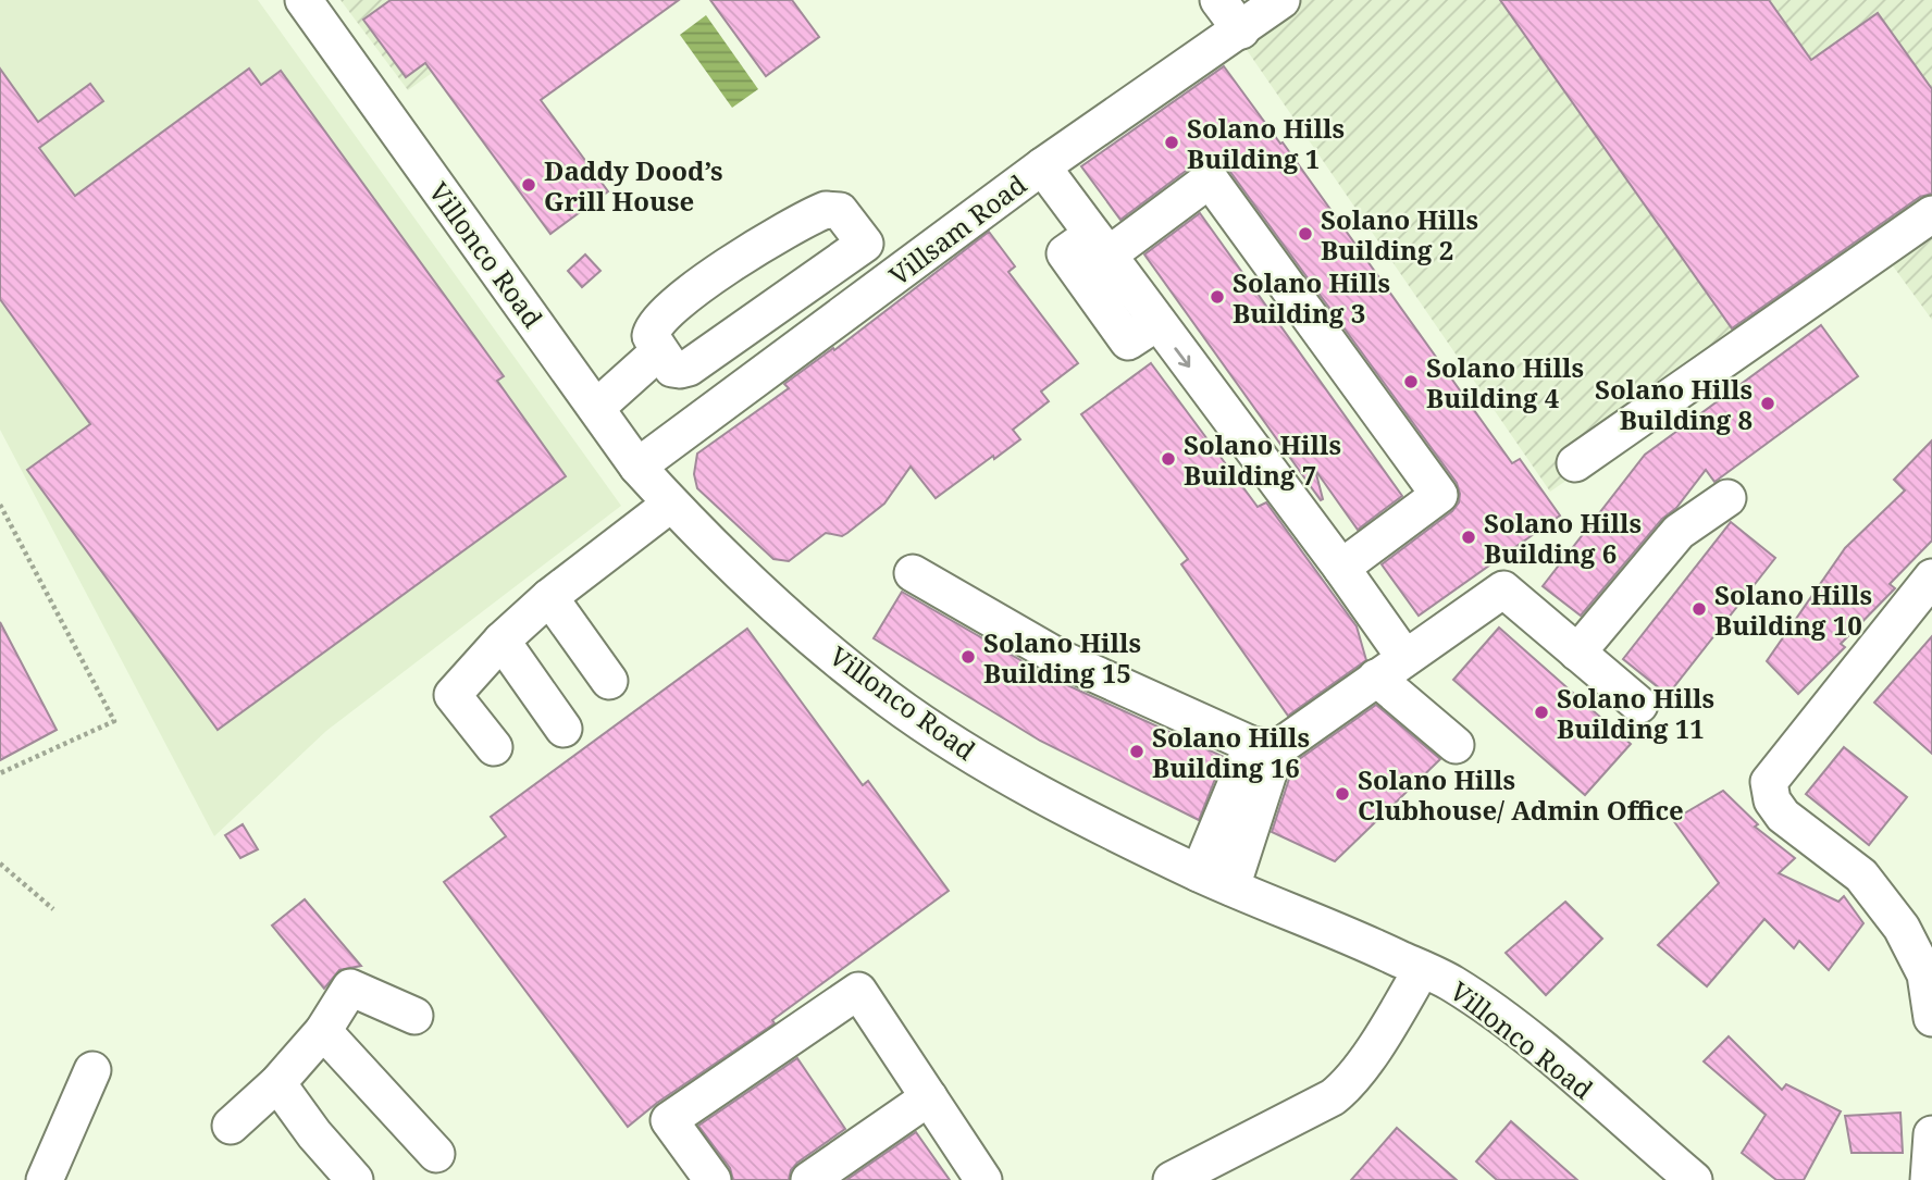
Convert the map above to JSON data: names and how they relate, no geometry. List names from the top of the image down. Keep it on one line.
{"streets":{"street":["Villsam Road","Villonco Road"]},"crossings":[["Villsam Road","Villonco Road"]],"places":["Solano Hills Building 1","Daddy Dood’s Grill House","Solano Hills Building 2","Solano Hills Building 3","Solano Hills Building 4","Solano Hills Building 8","Solano Hills Building 7","Solano Hills Building 6","Solano Hills Building 10","Solano Hills Building 15","Solano Hills Building 11","Solano Hills Building 16","Solano Hills Clubhouse/ Admin Office"]}
